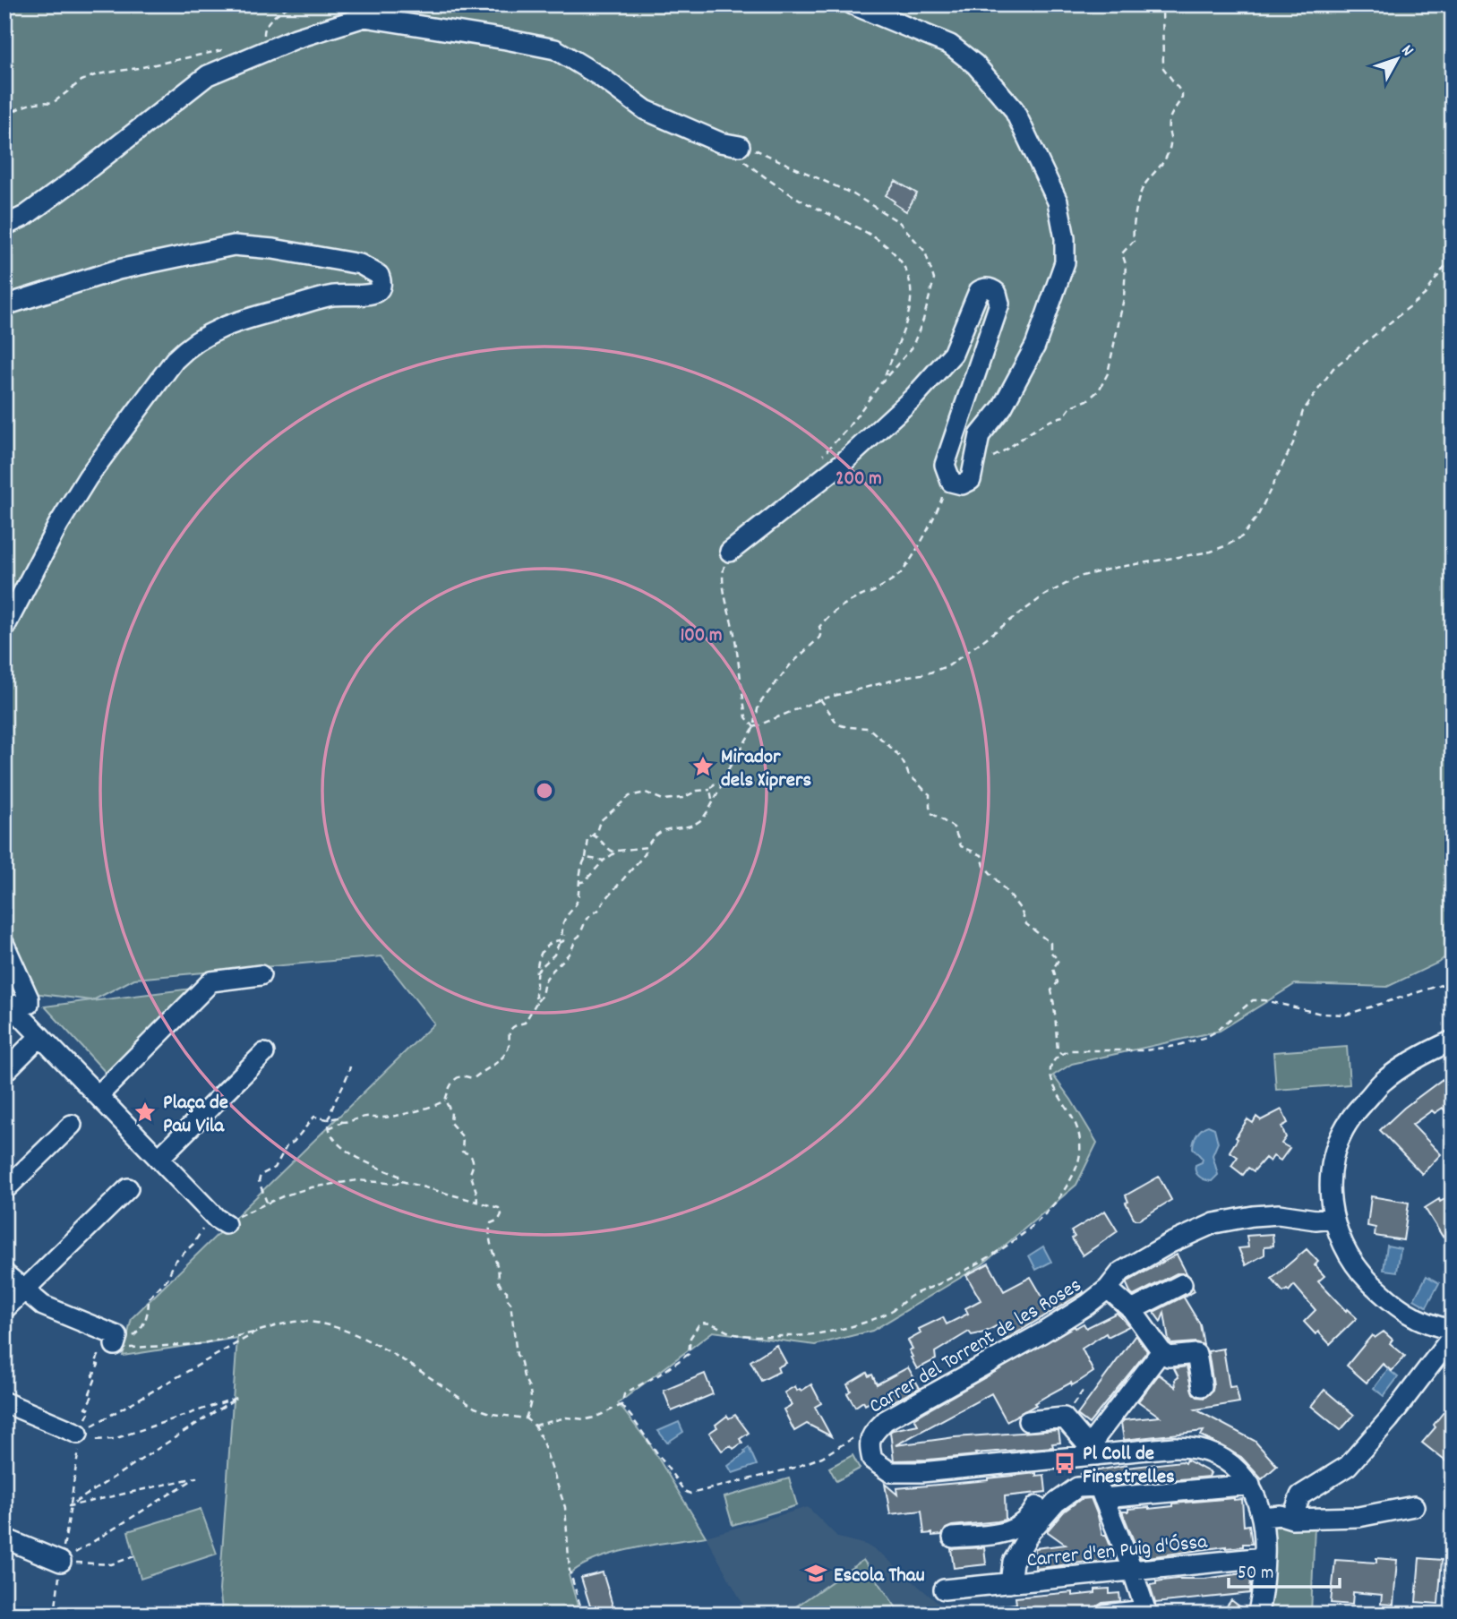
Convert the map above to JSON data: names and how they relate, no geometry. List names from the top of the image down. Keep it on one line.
{"streets":{"street":["Carrer del Torrent de les Roses","Carrer d'en Puig d'Óssa"]},"crossings":[["Carrer del Torrent de les Roses","Carrer d'en Puig d'Óssa"]],"places":{"place":["Mirador dels Xiprers","Plaça de Pau Vila"],"bus stop":["Pl Coll de Finestrelles"],"school or university":["Escola Thau"]},"scale_bar":"50 m","north":"top right","rings":["200 m","100 m"]}
